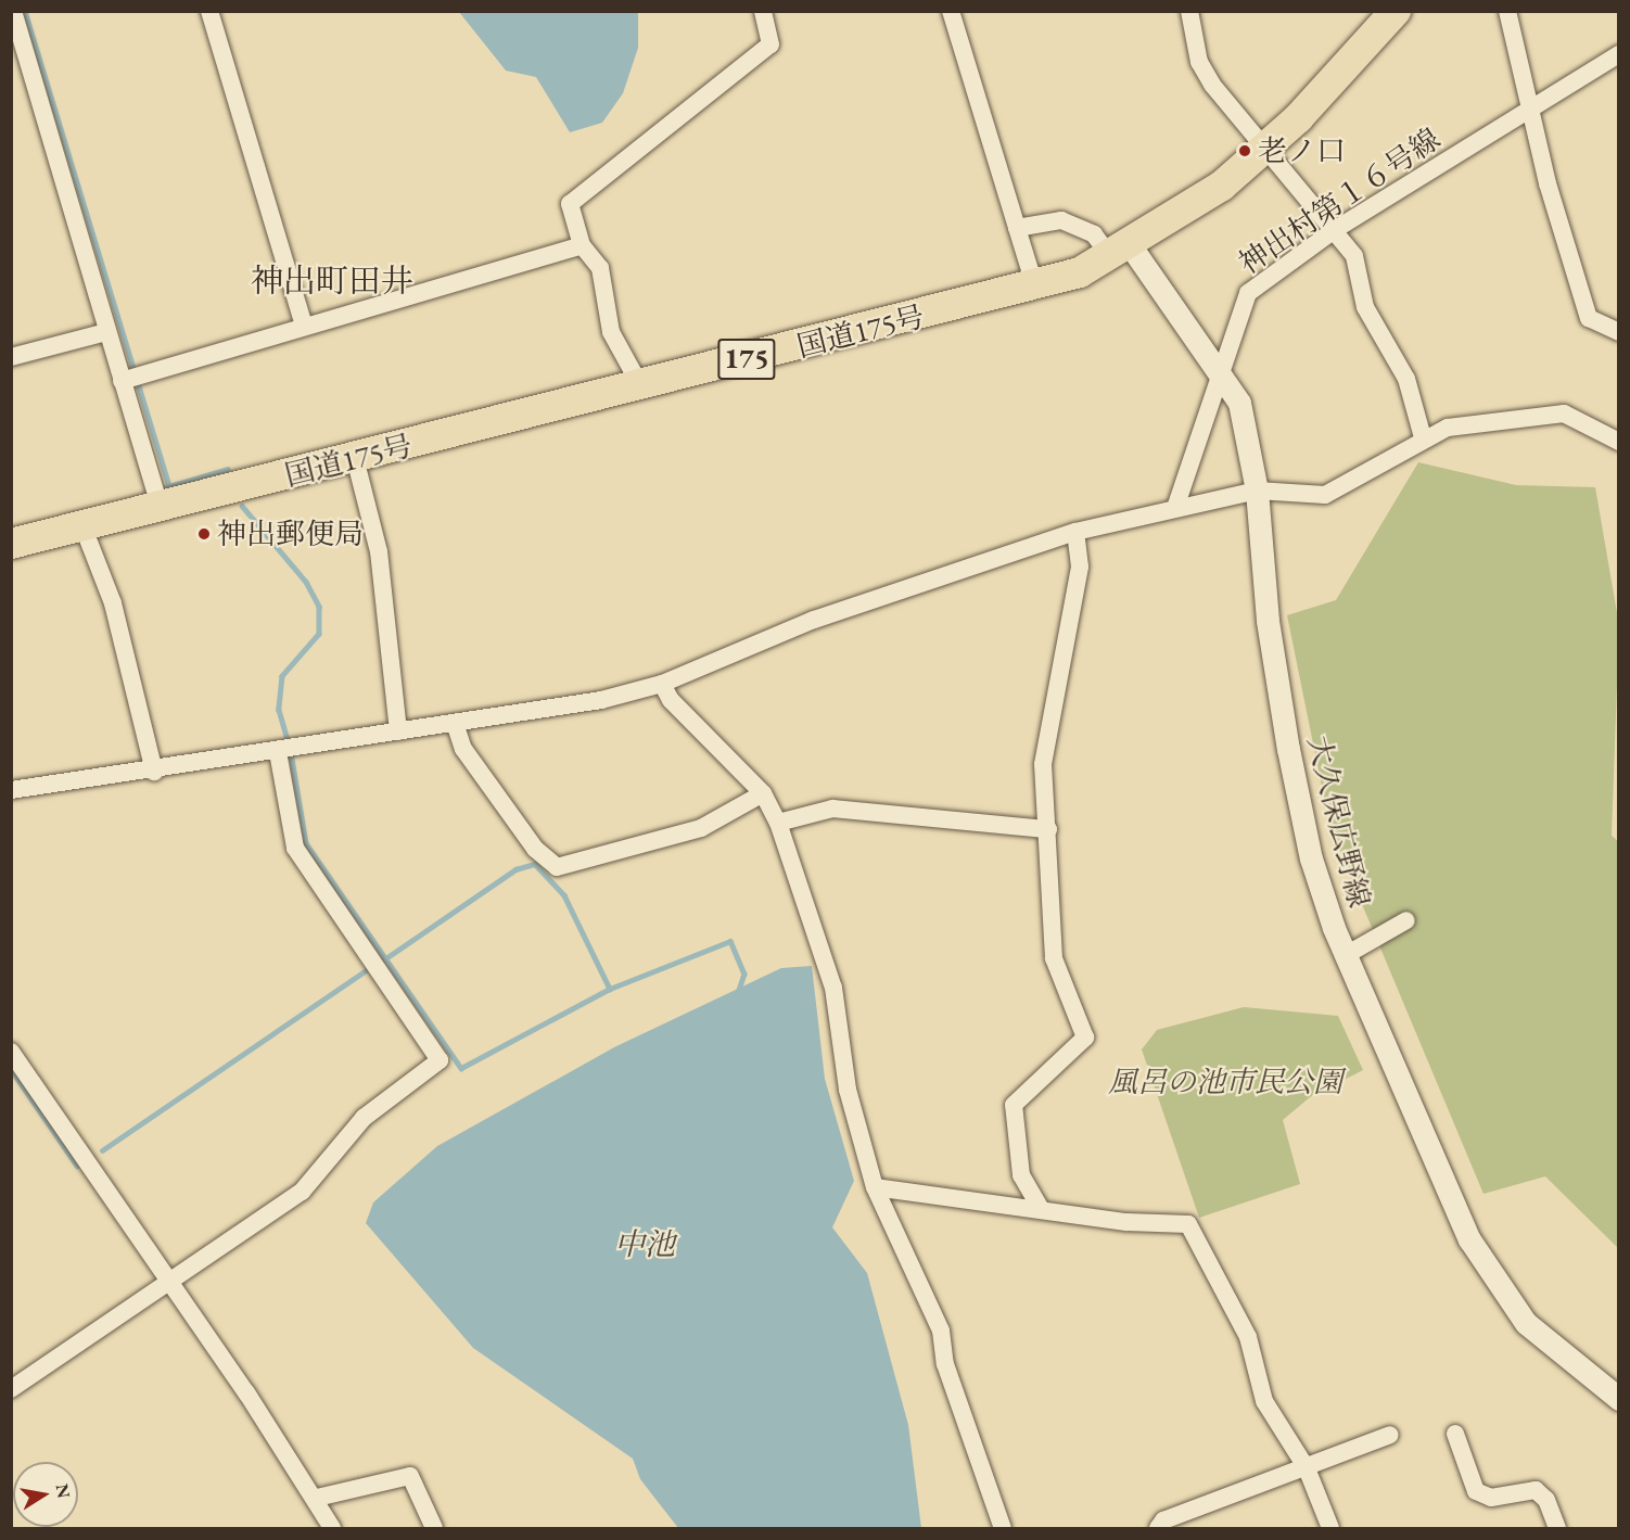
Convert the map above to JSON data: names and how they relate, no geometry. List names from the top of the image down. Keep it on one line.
{"streets":{"highway":["国道175号","175"],"street":["神出村第１６号線","大久保広野線"]},"crossings":[["神出村第１６号線","大久保広野線"],["国道175号","大久保広野線"]],"districts":["神出町田井"],"water":["中池"],"parks":["風呂の池市民公園"],"places":["老ノ口","神出郵便局"],"north":"right"}
